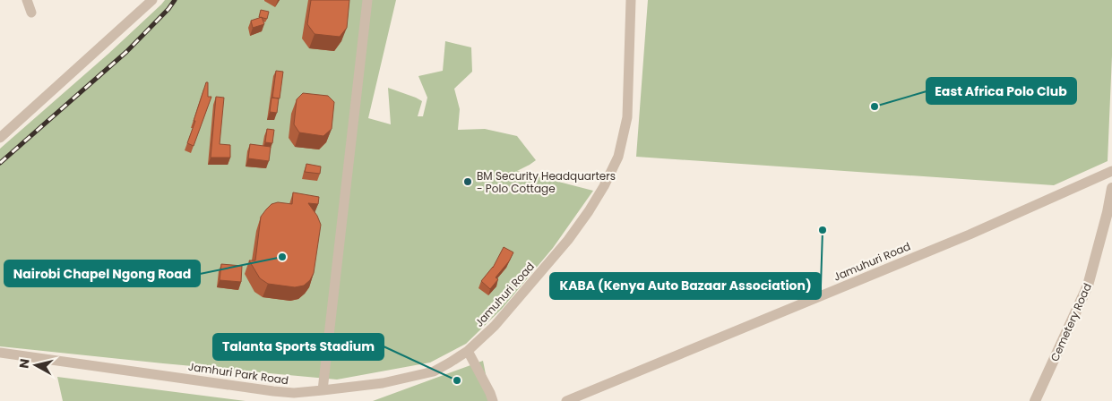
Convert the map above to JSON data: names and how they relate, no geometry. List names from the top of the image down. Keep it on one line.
{"streets":{"street":["Jamuhuri Road","Cemetery Road","Jamhuri Park Road"]},"crossings":[["Jamuhuri Road","Jamhuri Park Road"]],"places":["East Africa Polo Club","BM Security Headquarters - Polo Cottage","KABA (Kenya Auto Bazaar Association)","Nairobi Chapel Ngong Road","Talanta Sports Stadium"],"north":"left"}
